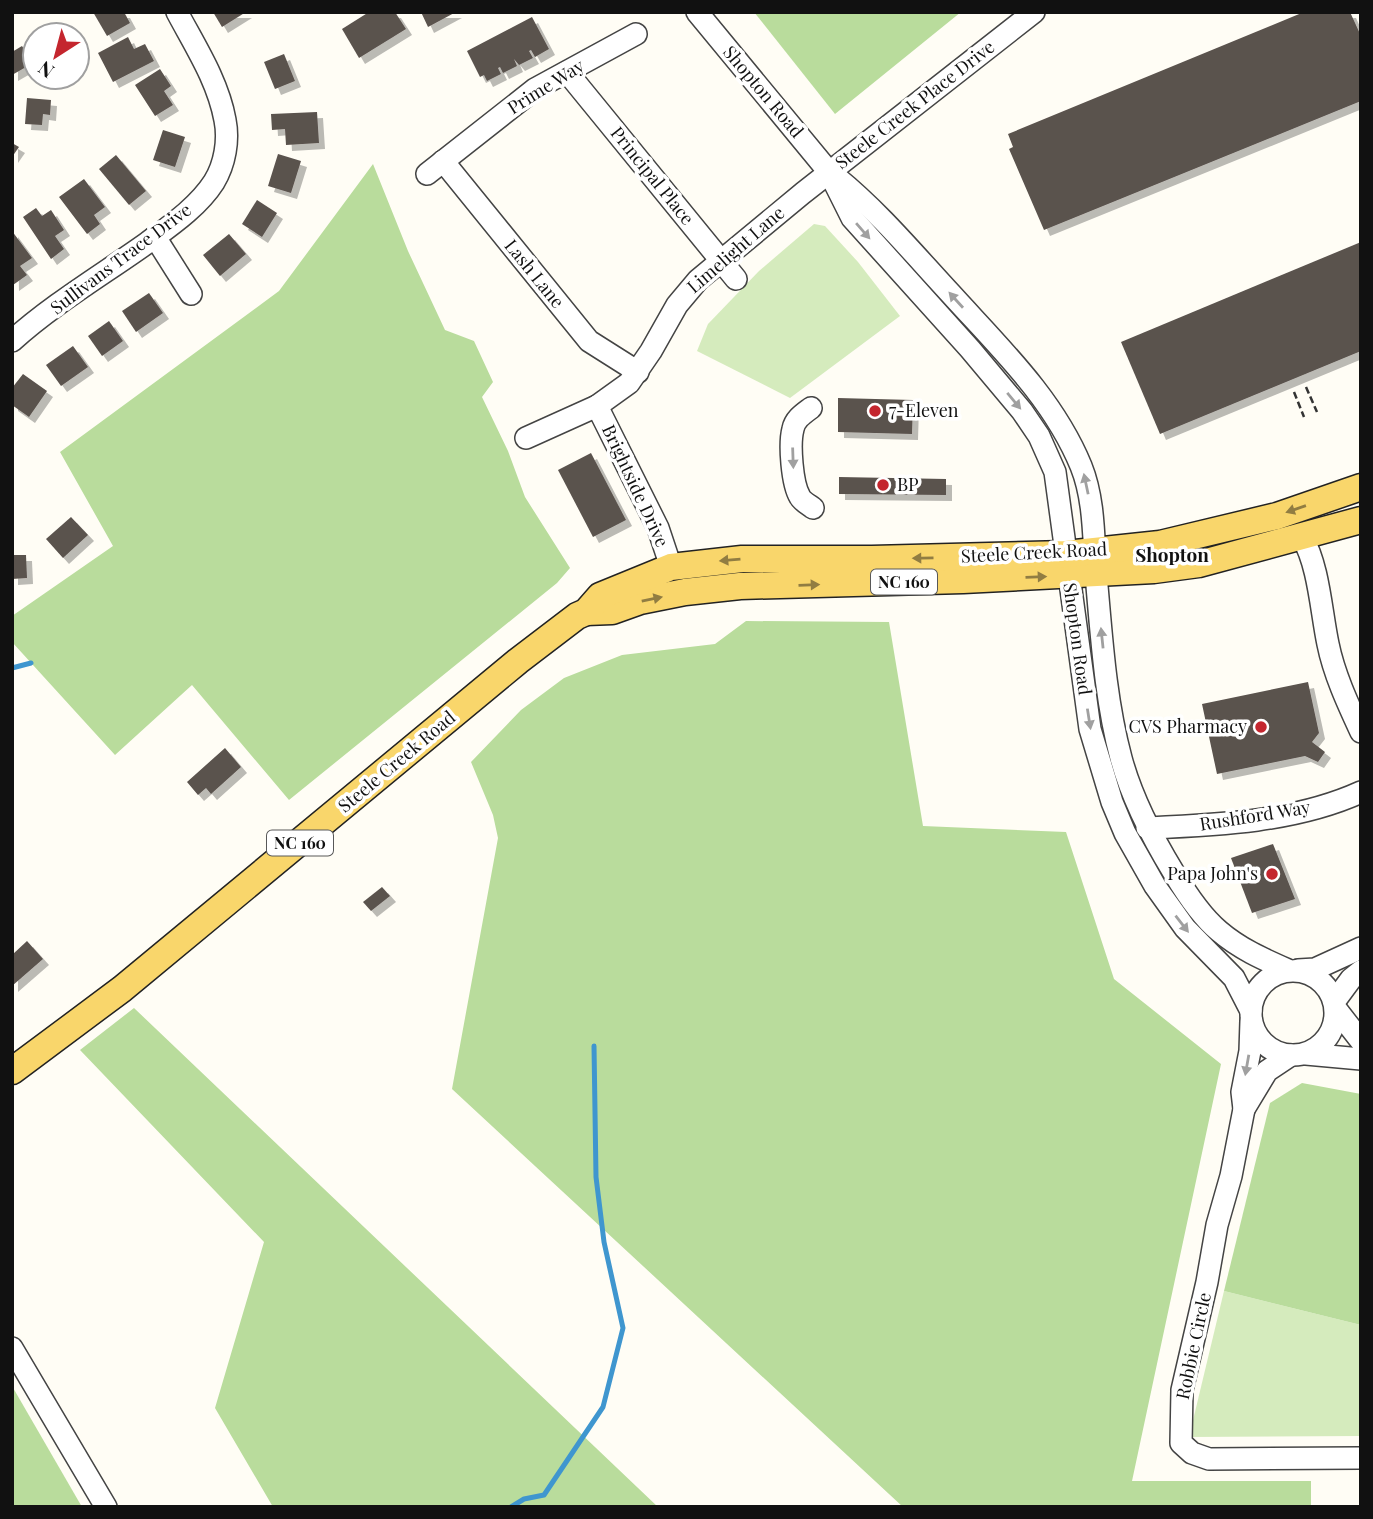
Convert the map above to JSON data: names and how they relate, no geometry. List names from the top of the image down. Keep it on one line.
{"streets":{"main road":["Steele Creek Road","NC 160"],"street":["Prime Way","Shopton Road","Steele Creek Place Drive","Principal Place","Limelight Lane","Sullivans Trace Drive","Lash Lane","Brightside Drive","Rushford Way","Robbie Circle"]},"crossings":[["Prime Way","Principal Place"],["Prime Way","Lash Lane"],["Shopton Road","Steele Creek Place Drive"],["Shopton Road","Limelight Lane"],["Shopton Road","Steele Creek Road"],["Shopton Road","Rushford Way"],["Shopton Road","Robbie Circle"],["Steele Creek Place Drive","Limelight Lane"],["Principal Place","Limelight Lane"],["Limelight Lane","Lash Lane"],["Limelight Lane","Brightside Drive"],["Brightside Drive","Steele Creek Road"]],"districts":["Shopton"],"places":["7-Eleven","BP","CVS Pharmacy","Papa John's"],"north":"bottom left"}
